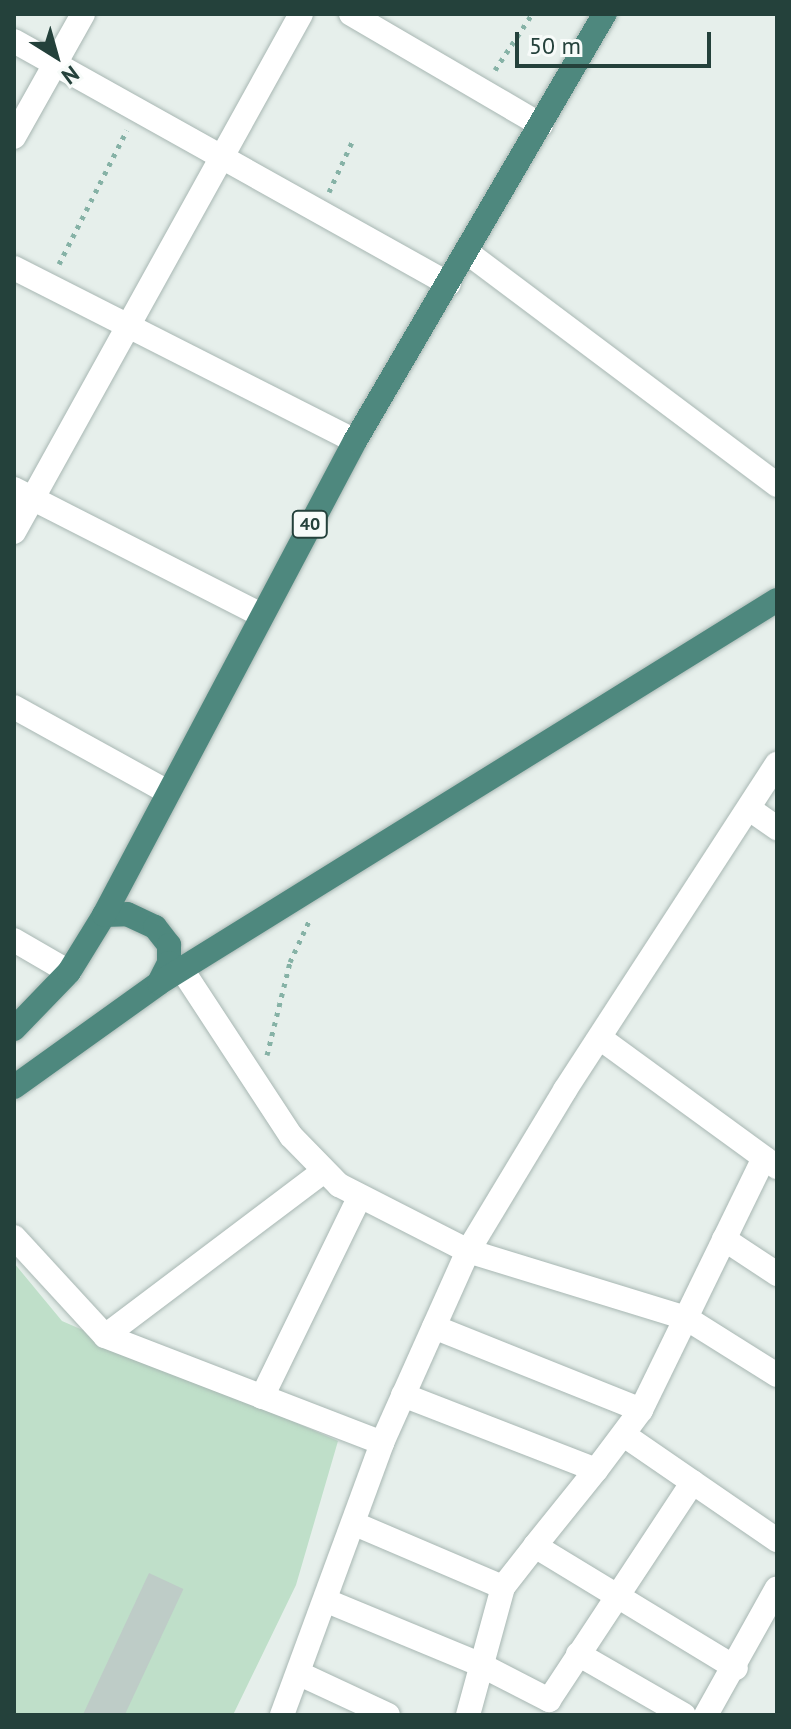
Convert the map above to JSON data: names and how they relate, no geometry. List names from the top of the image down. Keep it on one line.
{"streets":{"highway":["40"]},"scale_bar":"50 m","north":"bottom right"}
